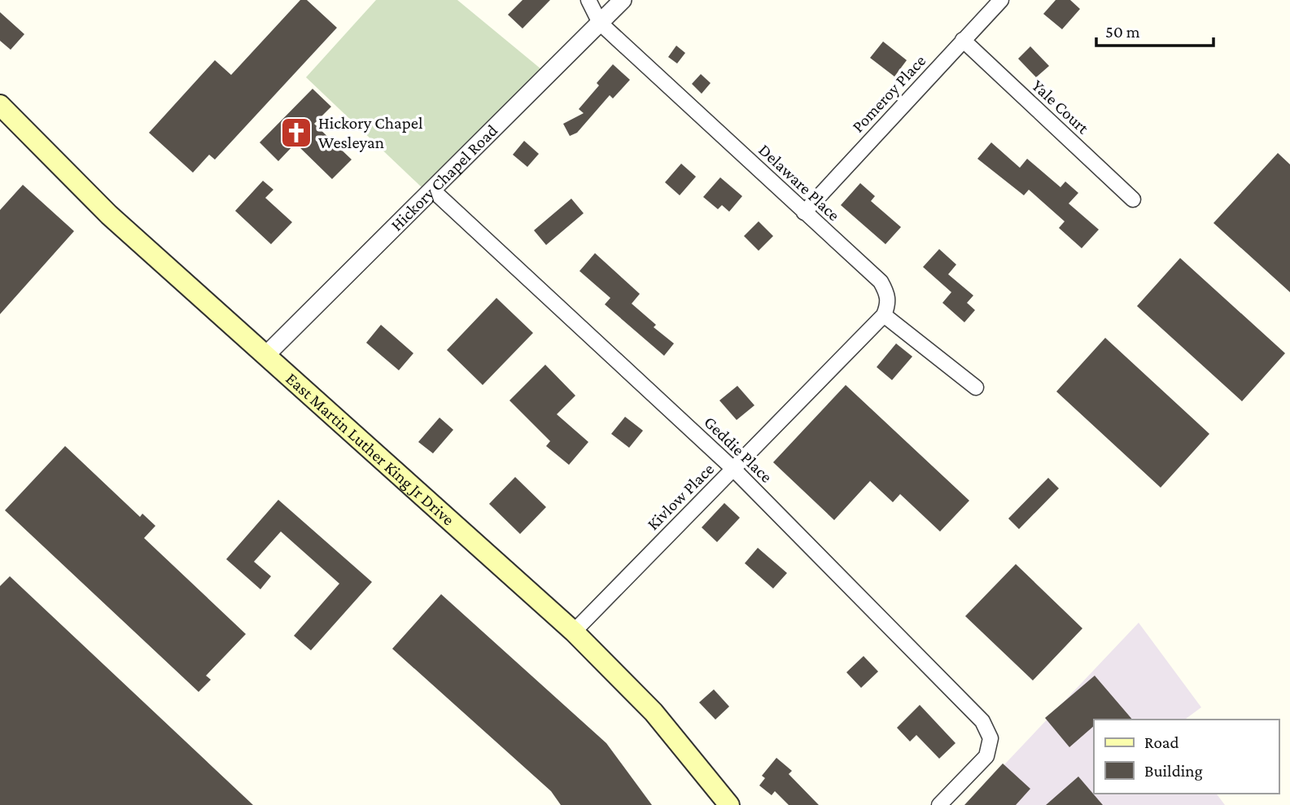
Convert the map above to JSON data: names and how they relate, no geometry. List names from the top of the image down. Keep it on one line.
{"streets":{"main road":["East Martin Luther King Jr Drive"],"street":["Pomeroy Place","Yale Court","Hickory Chapel Road","Delaware Place","Geddie Place","Kivlow Place"]},"crossings":[["Pomeroy Place","Yale Court"],["Pomeroy Place","Delaware Place"],["Hickory Chapel Road","Delaware Place"],["Hickory Chapel Road","East Martin Luther King Jr Drive"],["Hickory Chapel Road","Geddie Place"],["Delaware Place","Kivlow Place"],["East Martin Luther King Jr Drive","Kivlow Place"],["Geddie Place","Kivlow Place"]],"places":{"church":["Hickory Chapel Wesleyan"]},"legend":["Road","Building"],"scale_bar":"50 m"}
